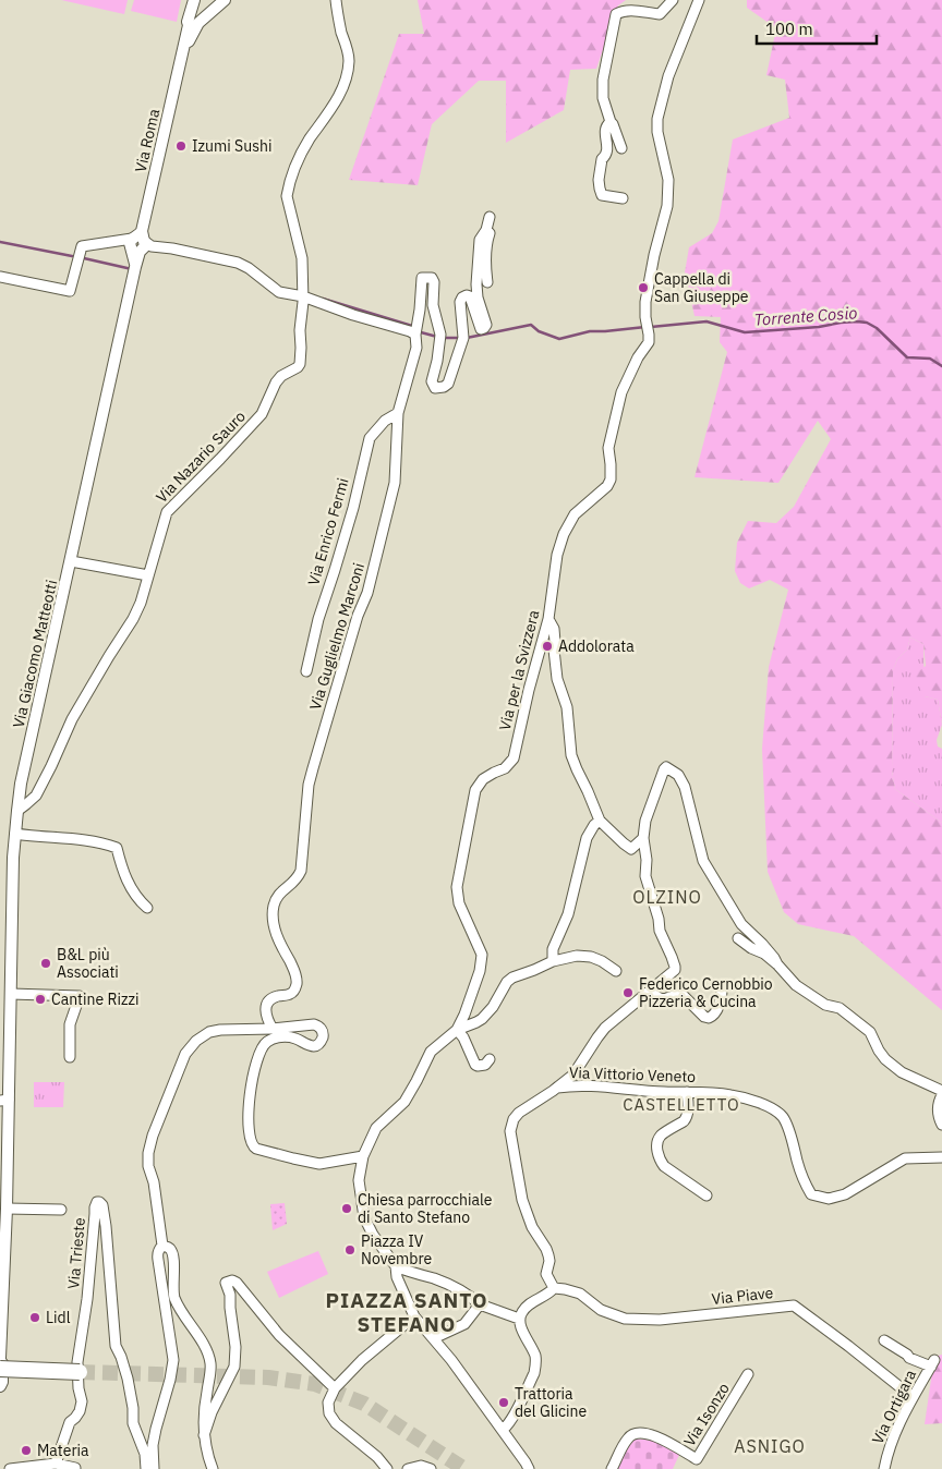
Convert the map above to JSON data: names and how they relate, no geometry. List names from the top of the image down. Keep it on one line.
{"streets":{"street":["Via Roma","Via Nazario Sauro","Via Enrico Fermi","Via Guglielmo Marconi","Via Giacomo Matteotti","Via per la Svizzera","Via Vittorio Veneto","Via Trieste","Via Piave","Via Ortigara","Via Isonzo"]},"crossings":[["Via Roma","Via Giacomo Matteotti"],["Via Nazario Sauro","Via Giacomo Matteotti"],["Via Enrico Fermi","Via Guglielmo Marconi"],["Via Vittorio Veneto","Via Piave"],["Via Piave","Via Ortigara"]],"districts":["OLZINO","CASTELLETTO","PIAZZA SANTO STEFANO","ASNIGO"],"water":["Torrente Cosio"],"places":["Izumi Sushi","Cappella di San Giuseppe","Addolorata","B&L più Associati","Federico Cernobbio Pizzeria & Cucina","Cantine Rizzi","Chiesa parrocchiale di Santo Stefano","Piazza IV Novembre","Lidl","Trattoria del Glicine","Materia"],"scale_bar":"100 m"}
